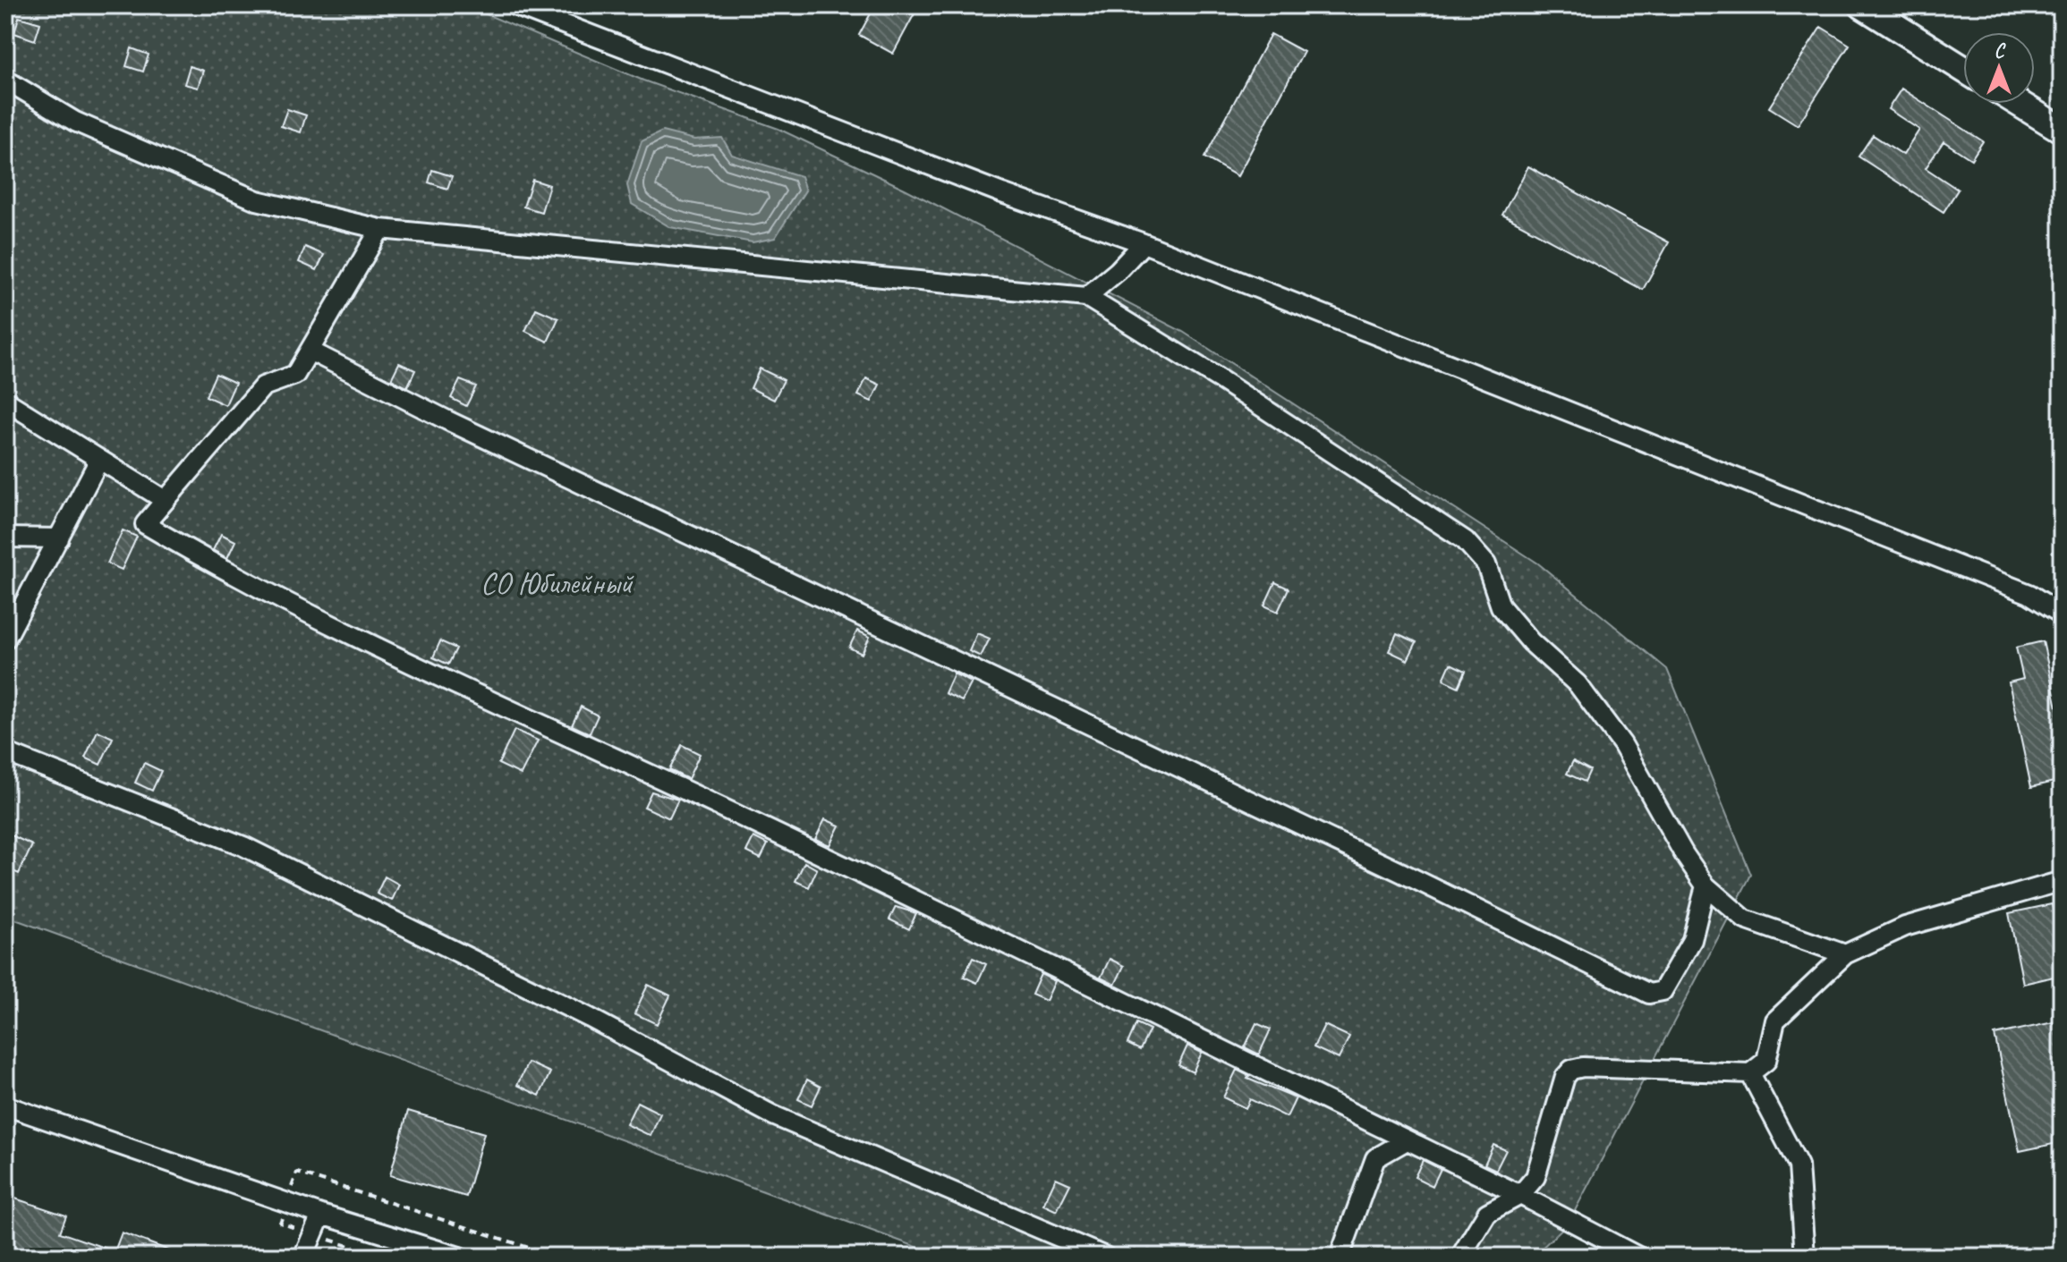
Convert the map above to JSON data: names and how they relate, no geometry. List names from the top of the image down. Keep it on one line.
{"parks":["СО Юбилейный"],"north":"top"}
